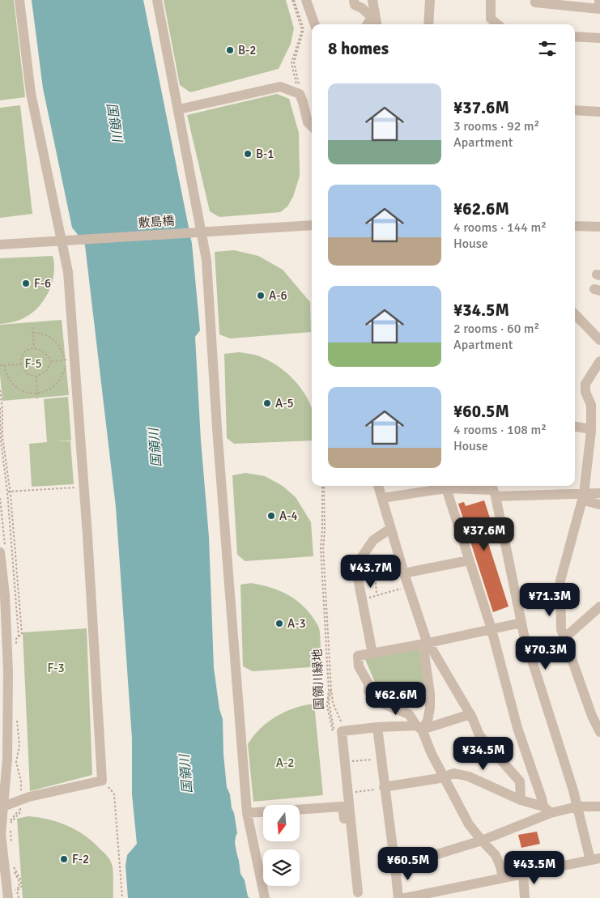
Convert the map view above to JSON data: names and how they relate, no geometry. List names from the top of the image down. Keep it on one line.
{"streets":{"street":["敷島橋"],"path":["国領川緑地"]},"water":["国領川"],"parks":["F-5","F-3","A-2"],"places":["B-2","B-1","F-6","A-6","A-5","A-4","A-3","F-2"],"north":"bottom","page":{"heading":"8 homes","list":[{"name":"¥37.6M","note":"3 rooms · 92 m² · Apartment"},{"name":"¥62.6M","note":"4 rooms · 144 m² · House"},{"name":"¥34.5M","note":"2 rooms · 60 m² · Apartment"},{"name":"¥60.5M","note":"4 rooms · 108 m² · House"}],"price":["¥37.6M","¥43.7M","¥71.3M","¥70.3M","¥62.6M","¥34.5M","¥60.5M","¥43.5M"]}}
